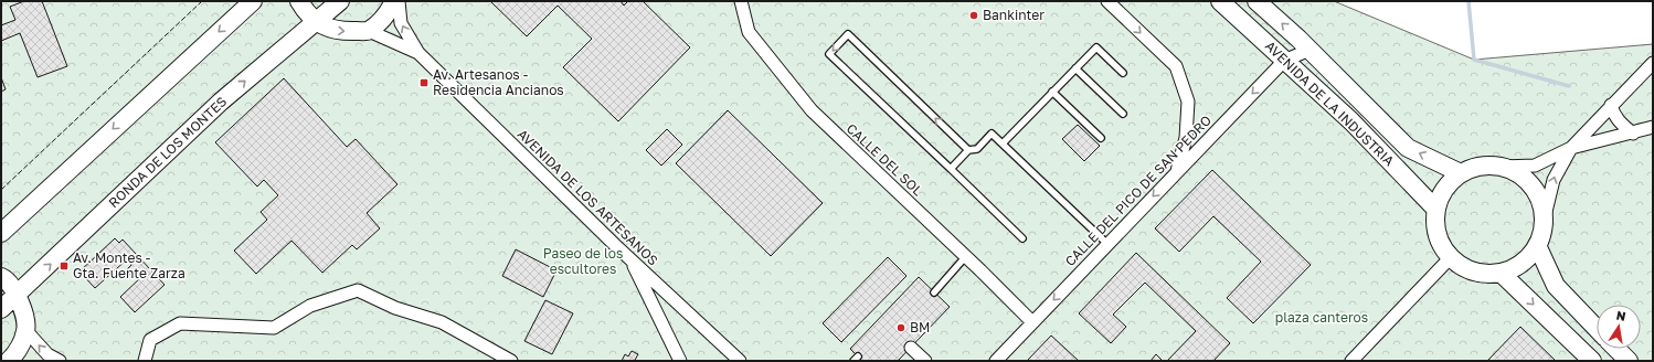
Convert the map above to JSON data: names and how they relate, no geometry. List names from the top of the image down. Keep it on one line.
{"streets":{"street":["AVENIDA DE LA INDUSTRIA","RONDA DE LOS MONTES","CALLE DEL SOL","CALLE DEL PICO DE SAN PEDRO","AVENIDA DE LOS ARTESANOS"]},"crossings":[["AVENIDA DE LA INDUSTRIA","CALLE DEL PICO DE SAN PEDRO"],["CALLE DEL SOL","CALLE DEL PICO DE SAN PEDRO"]],"one_way":["CALLE DEL PICO DE SAN PEDRO"],"parks":["Paseo de los escultores","plaza canteros"],"places":{"other":["Bankinter","BM"],"transit":["Av. Artesanos - Residencia Ancianos","Av. Montes - Gta. Fuente Zarza"]},"north":"top"}
